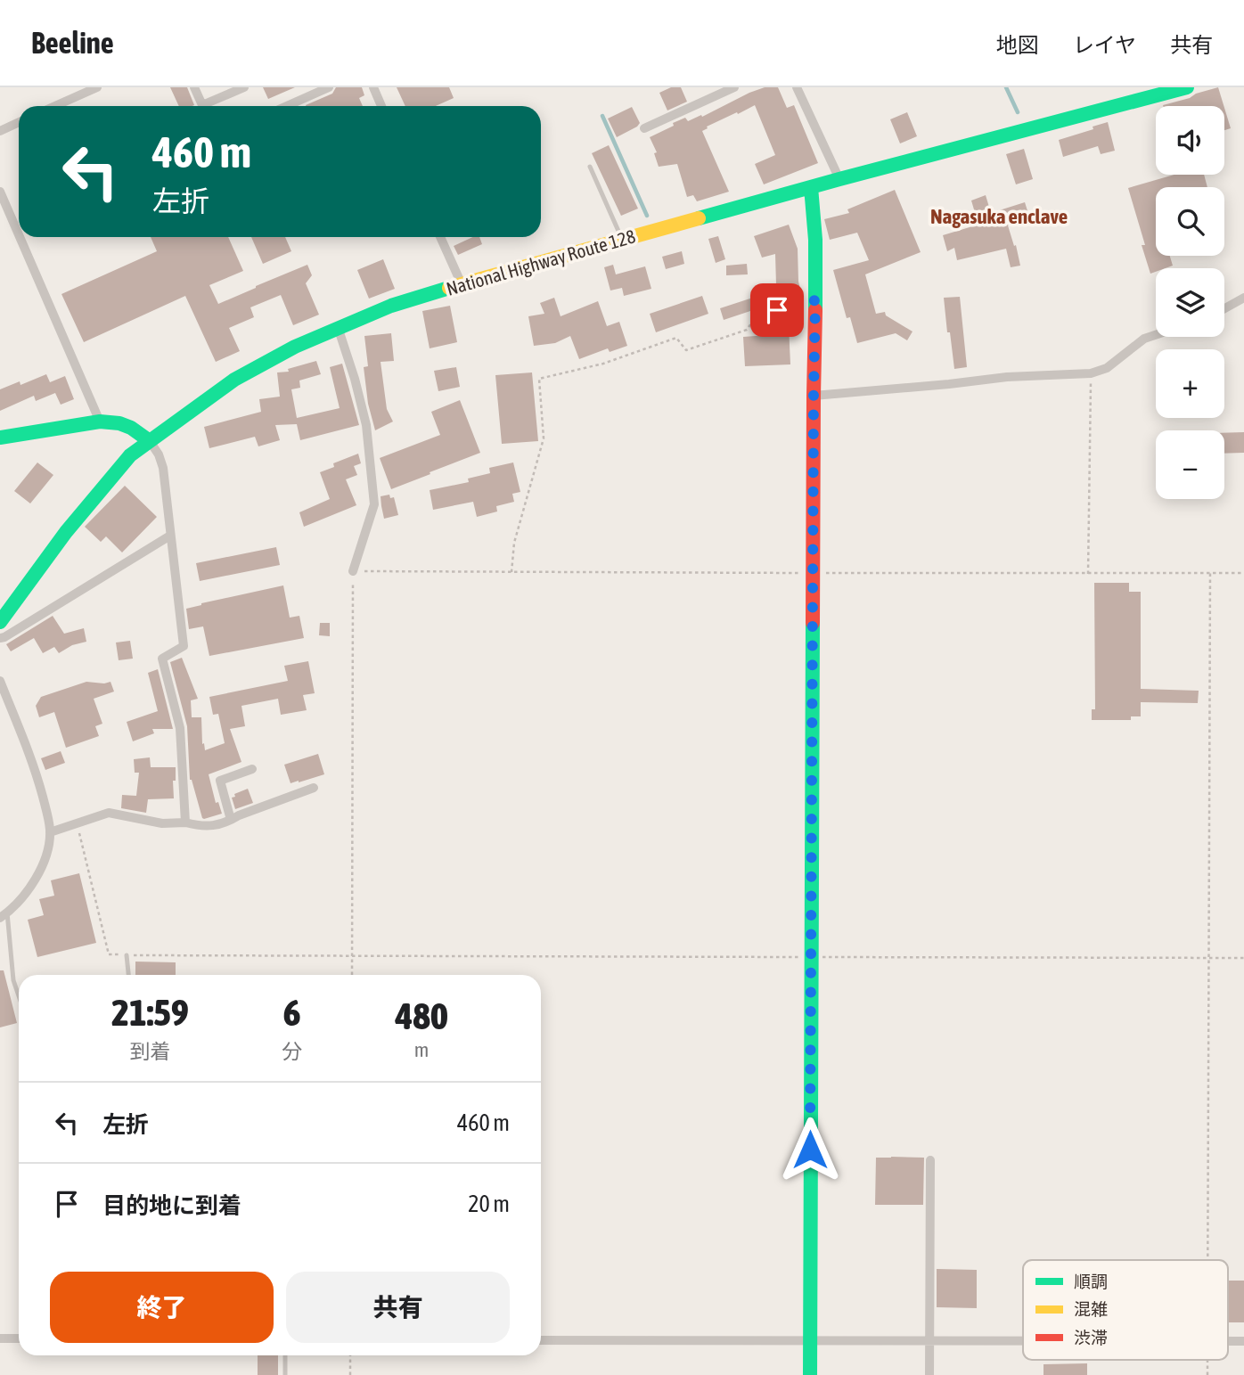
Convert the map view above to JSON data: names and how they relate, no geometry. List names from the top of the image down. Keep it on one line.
{"streets":{"main road":["National Highway Route 128"]},"districts":["Nagasuka enclave"],"legend":["順調","混雑","渋滞"],"page":{"header":"Beeline","nav":["地図","レイヤ","共有"],"map_buttons":["+","−"],"turn":["460 m","左折"],"eta":["21:59","到着","6","分","480","m"],"list":[{"name":"左折","value":"460 m"},{"name":"目的地に到着","value":"20 m"}],"buttons":["終了","共有"]}}
